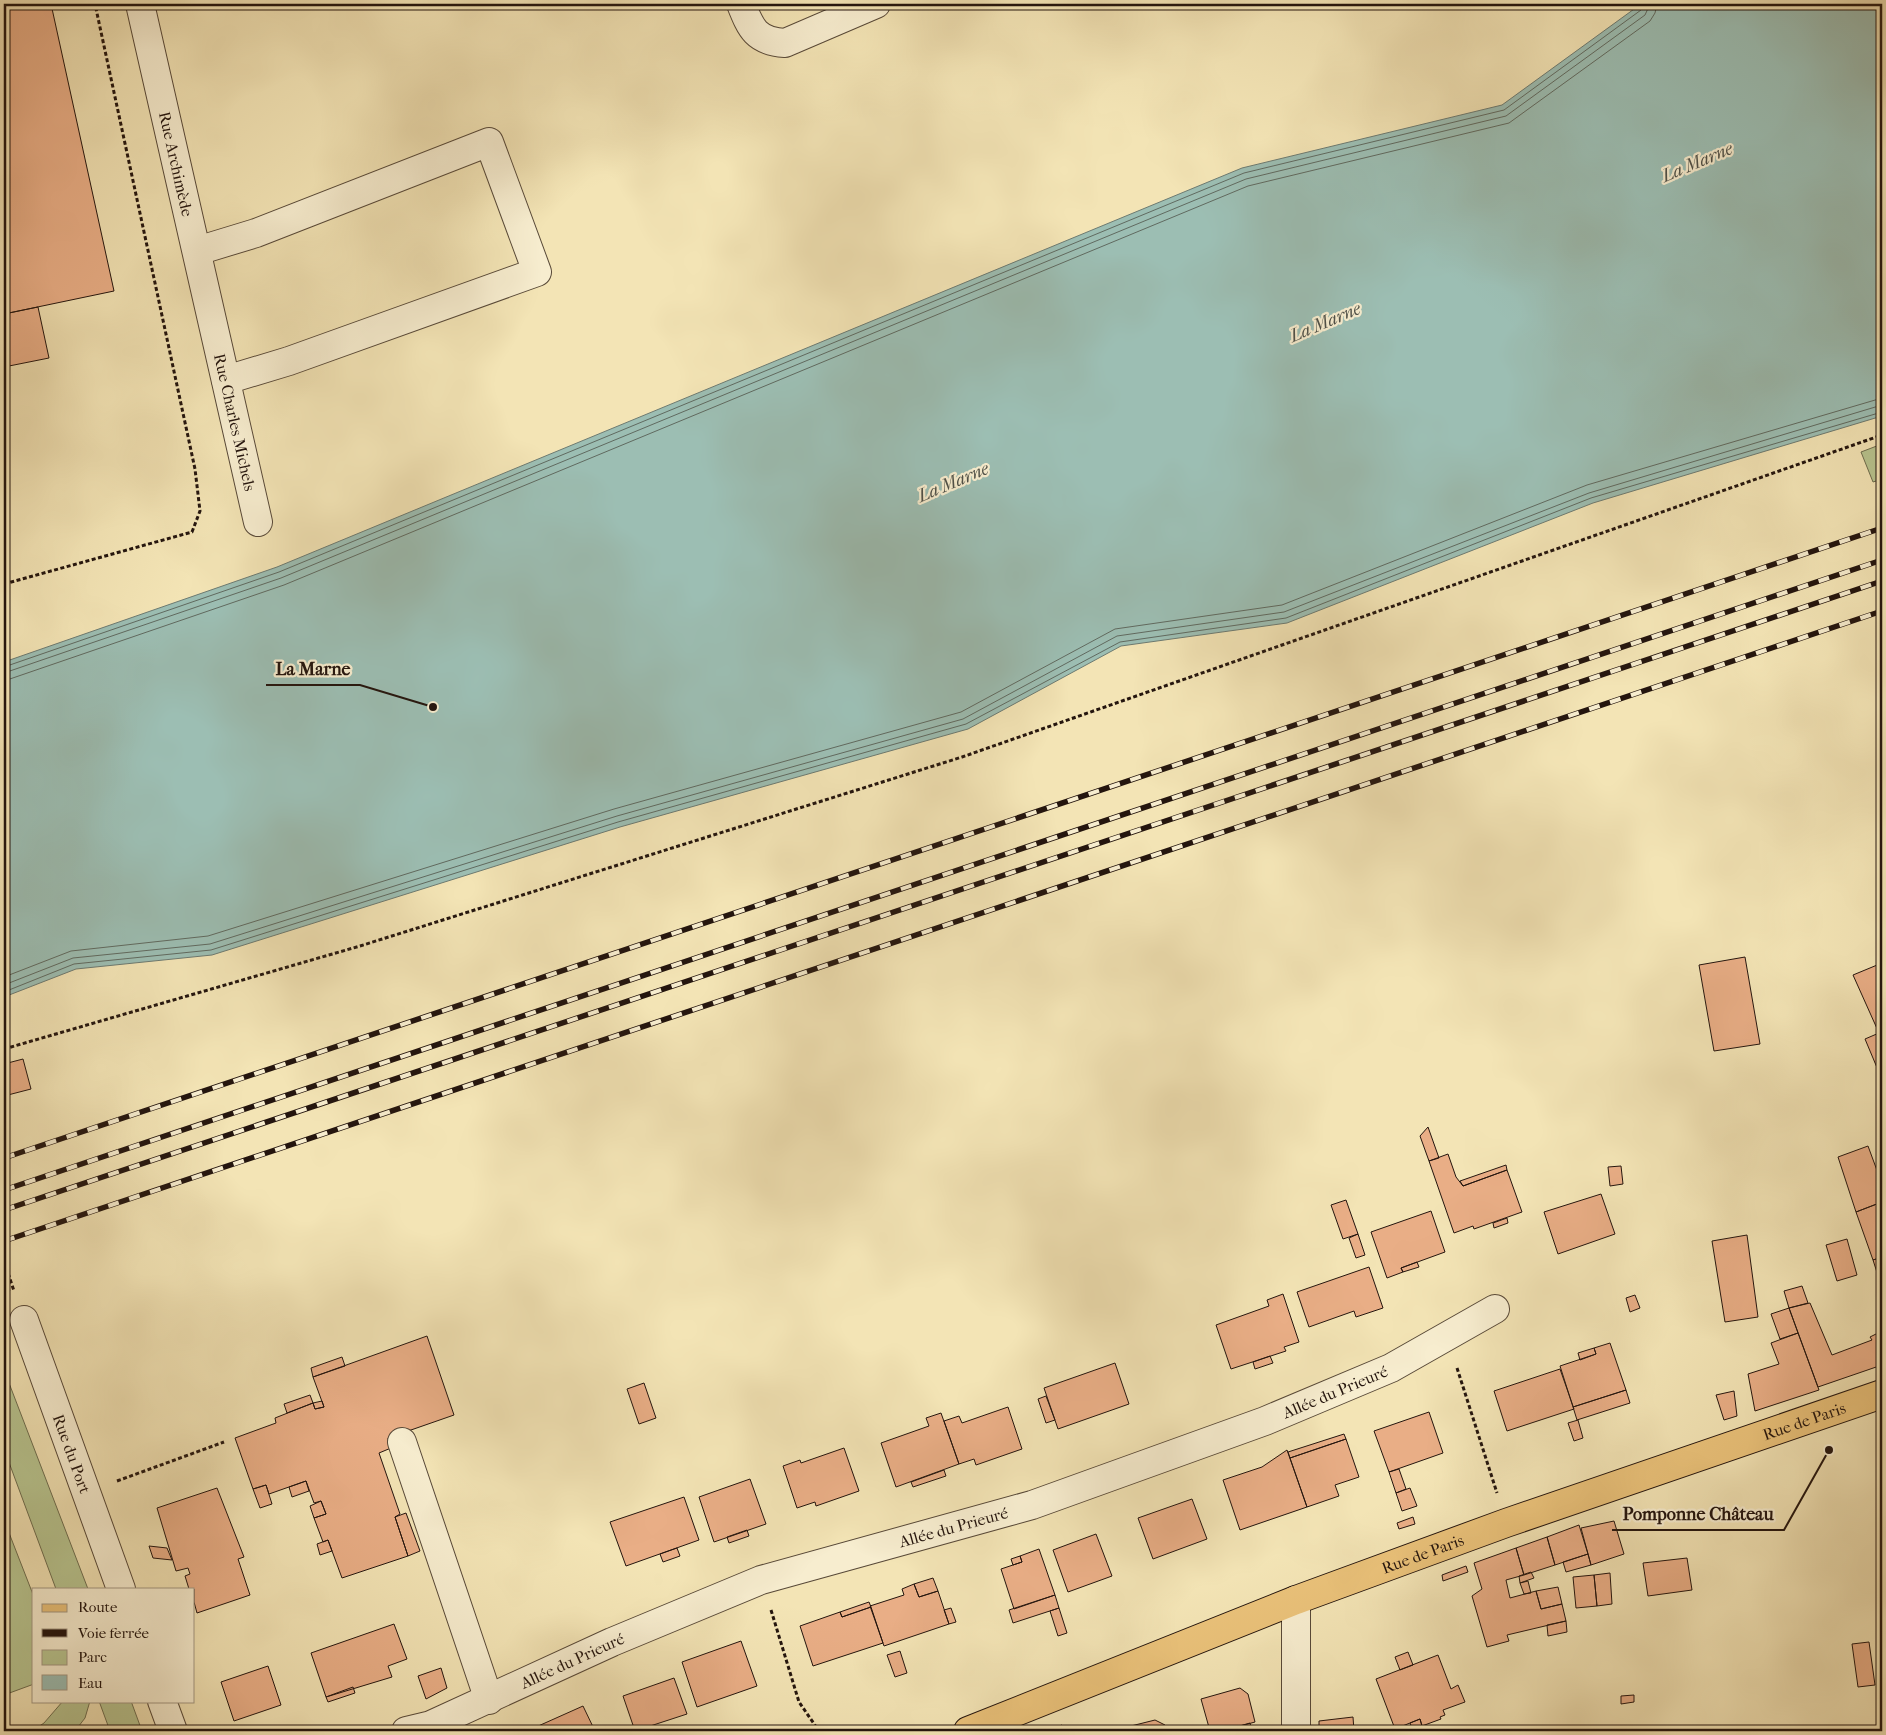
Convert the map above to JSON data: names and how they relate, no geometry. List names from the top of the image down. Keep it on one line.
{"streets":{"main road":["Rue de Paris"],"street":["Rue Archimède","Rue Charles Michels","Allée du Prieuré","Rue du Port"]},"crossings":[["Rue Archimède","Rue Charles Michels"]],"water":["La Marne"],"places":["La Marne","Pomponne Château"],"legend":["Route","Voie ferrée","Parc","Eau"]}
